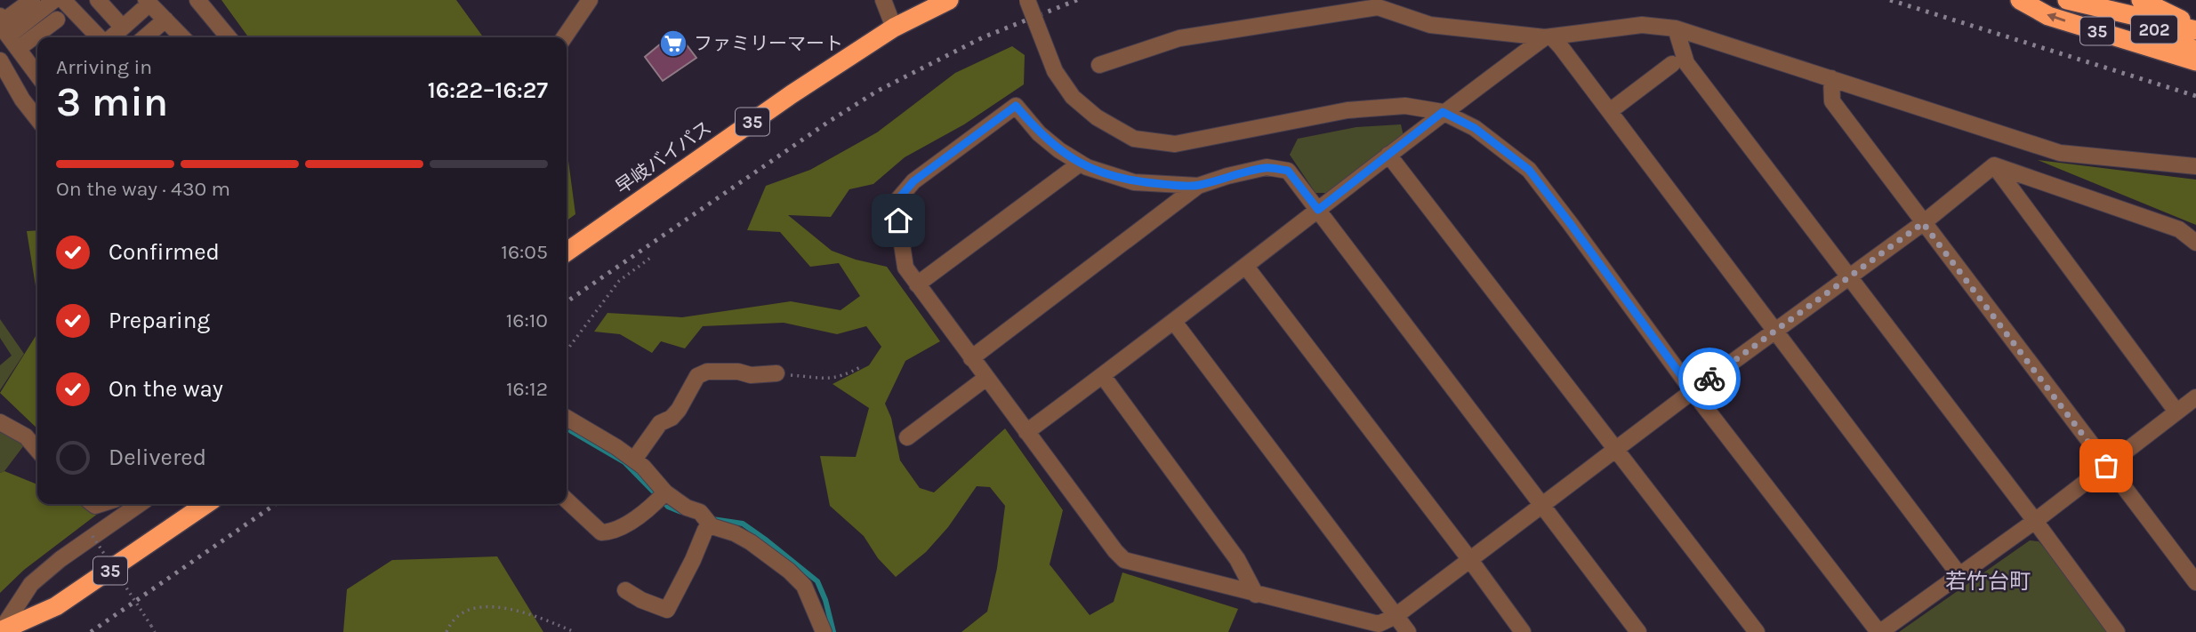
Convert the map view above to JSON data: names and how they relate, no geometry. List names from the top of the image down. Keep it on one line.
{"streets":{"highway":["202","35","早岐バイパス"]},"crossings":[["202","35"]],"districts":["若竹台町"],"places":{"supermarket":["ファミリーマート"]},"page":{"heading":["3 min","Arriving in","16:22–16:27"],"bar":"On the way · 430 m","list":[["Confirmed","16:05"],["Preparing","16:10"],["On the way","16:12"],"Delivered"]}}
